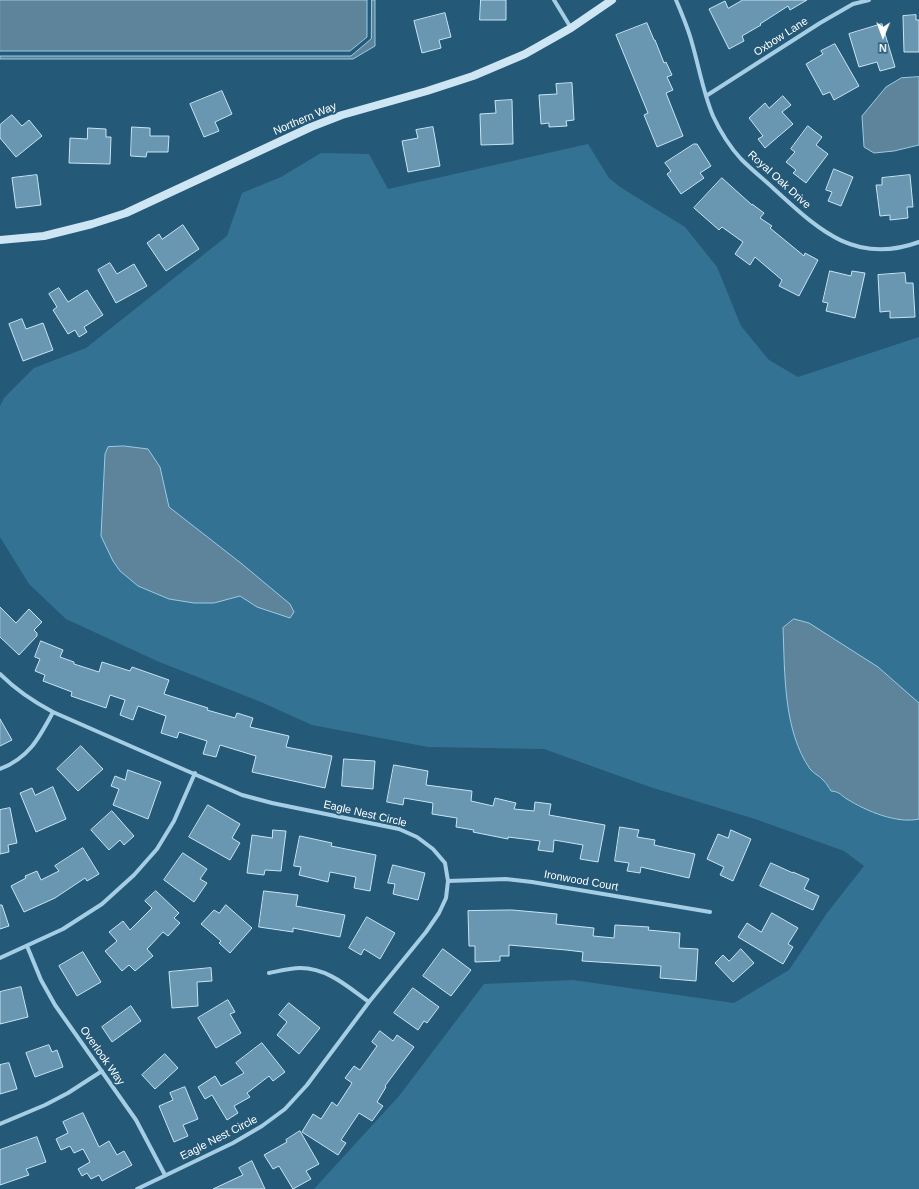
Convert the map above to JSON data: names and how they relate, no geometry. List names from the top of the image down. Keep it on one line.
{"streets":{"street":["Oxbow Lane","Northern Way","Royal Oak Drive","Eagle Nest Circle","Ironwood Court","Overlook Way"]},"crossings":[["Oxbow Lane","Royal Oak Drive"],["Eagle Nest Circle","Ironwood Court"],["Eagle Nest Circle","Overlook Way"]],"north":"bottom"}
